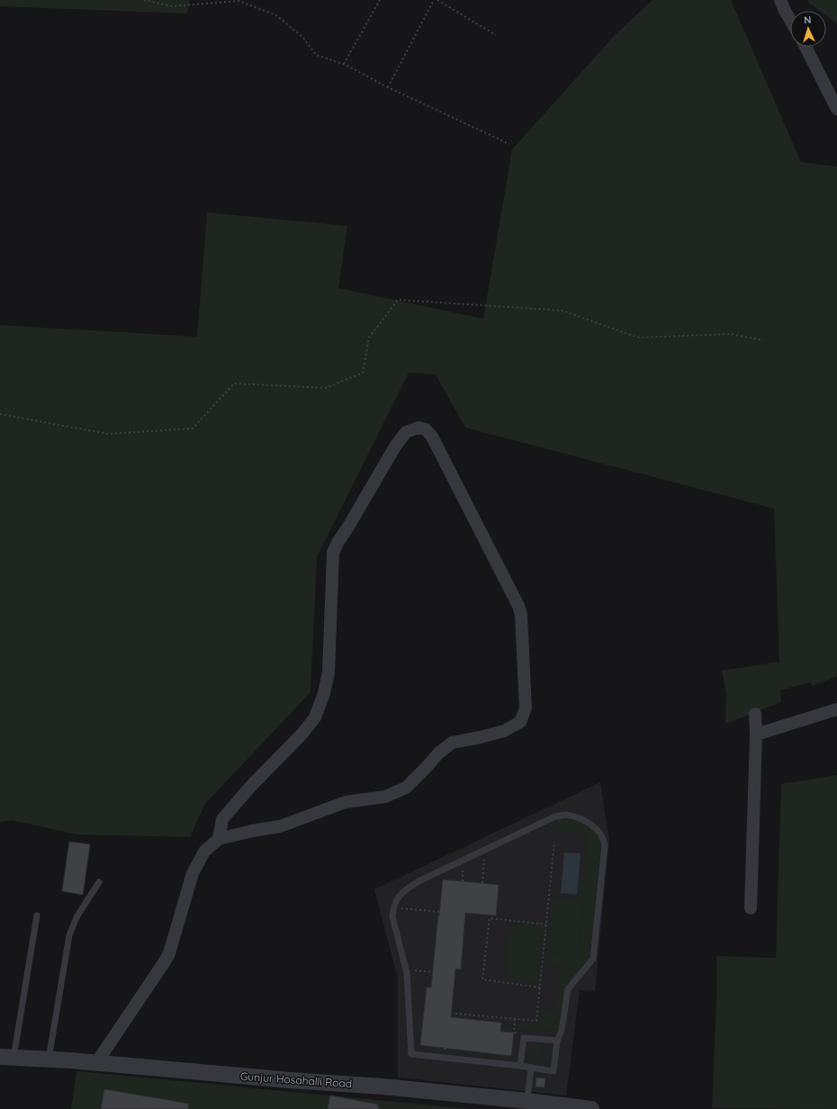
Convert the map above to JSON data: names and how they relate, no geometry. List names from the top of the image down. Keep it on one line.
{"streets":{"street":["Gunjur Hosahalli Road"]},"north":"top"}
